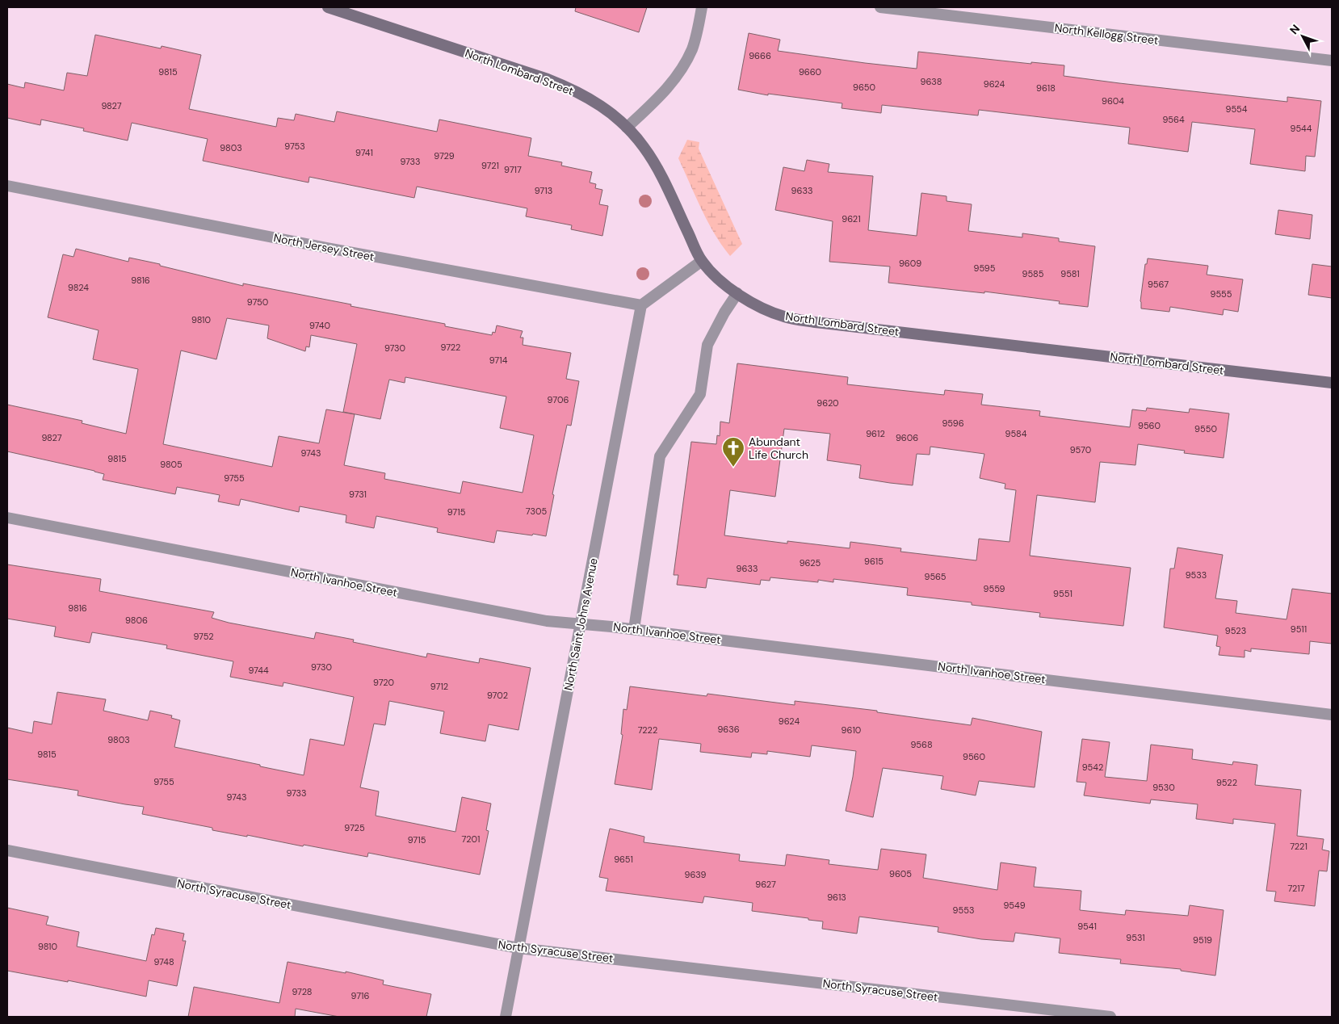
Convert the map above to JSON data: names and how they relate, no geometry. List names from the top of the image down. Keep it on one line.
{"streets":{"main road":["North Lombard Street"],"street":["North Kellogg Street","North Jersey Street","North Ivanhoe Street","North Saint Johns Avenue","North Syracuse Street"]},"crossings":[["North Jersey Street","North Saint Johns Avenue"],["North Ivanhoe Street","North Saint Johns Avenue"],["North Saint Johns Avenue","North Syracuse Street"]],"places":{"church":["Abundant Life Church"]},"house_numbers":["9666","9815","9660","9638","9624","9650","9618","9604","9827","9554","9564","9544","9753","9803","9741","9729","9733","9721","9717","9713","9633","9621","9609","9595","9585","9581","9816","9567","9824","9555","9750","9810","9740","9722","9730","9714","9706","9620","9596","9560","9550","9612","9584","9827","9606","9570","9743","9815","9805","9755","9731","7305","9715","9615","9625","9633","9533","9565","9559","9551","9816","9806","9511","9523","9752","9730","9744","9720","9712","9702","9624","9636","7222","9610","9803","9568","9815","9560","9542","9755","9522","9530","9733","9743","9725","7201","9715","7221","9651","9605","9639","9627","7217","9613","9549","9553","9541","9531","9519","9810","9748","9728","9716"],"north":"top left"}
